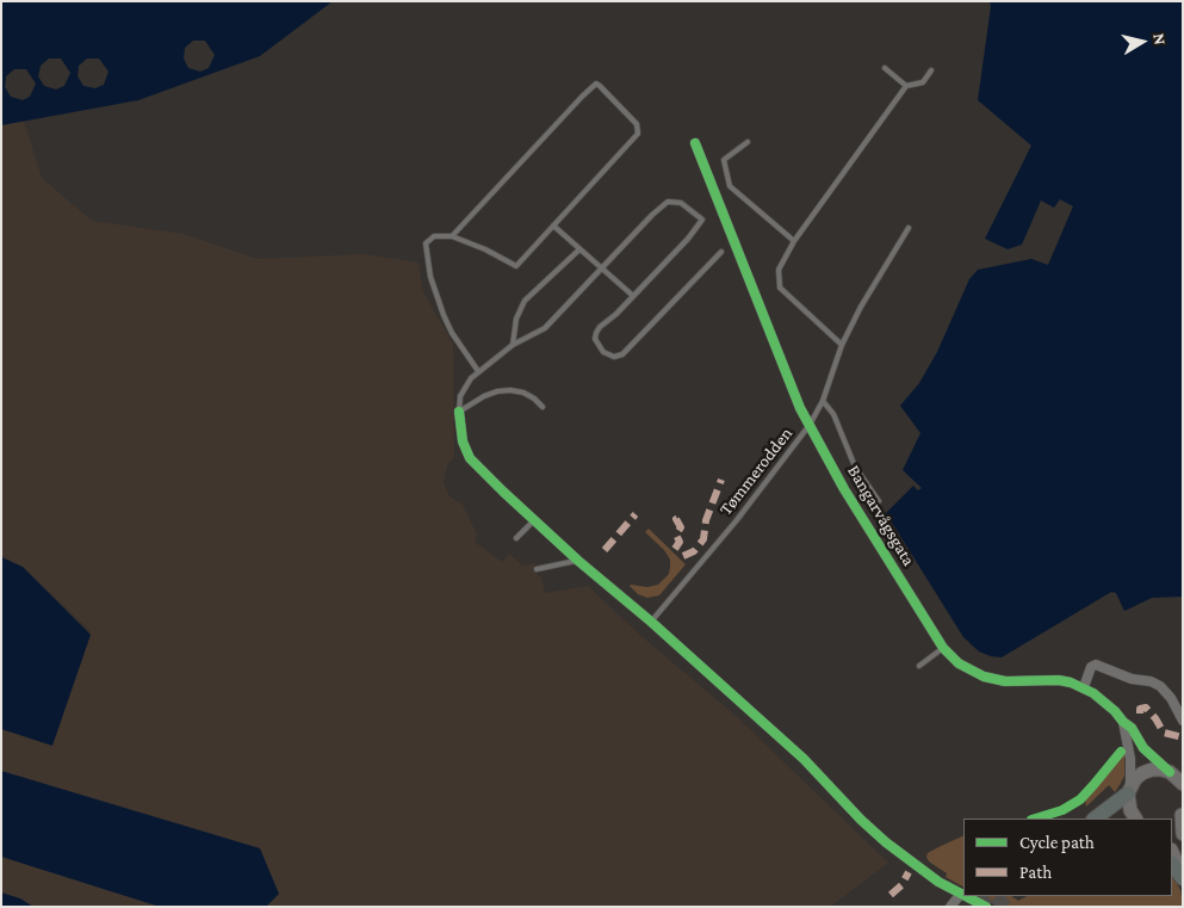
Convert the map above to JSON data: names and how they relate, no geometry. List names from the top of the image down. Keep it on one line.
{"streets":{"street":["Bangarvågsgata"],"lane":["Tømmerodden"]},"crossings":[["Tømmerodden","Bangarvågsgata"]],"legend":["Cycle path","Path"],"north":"right"}
